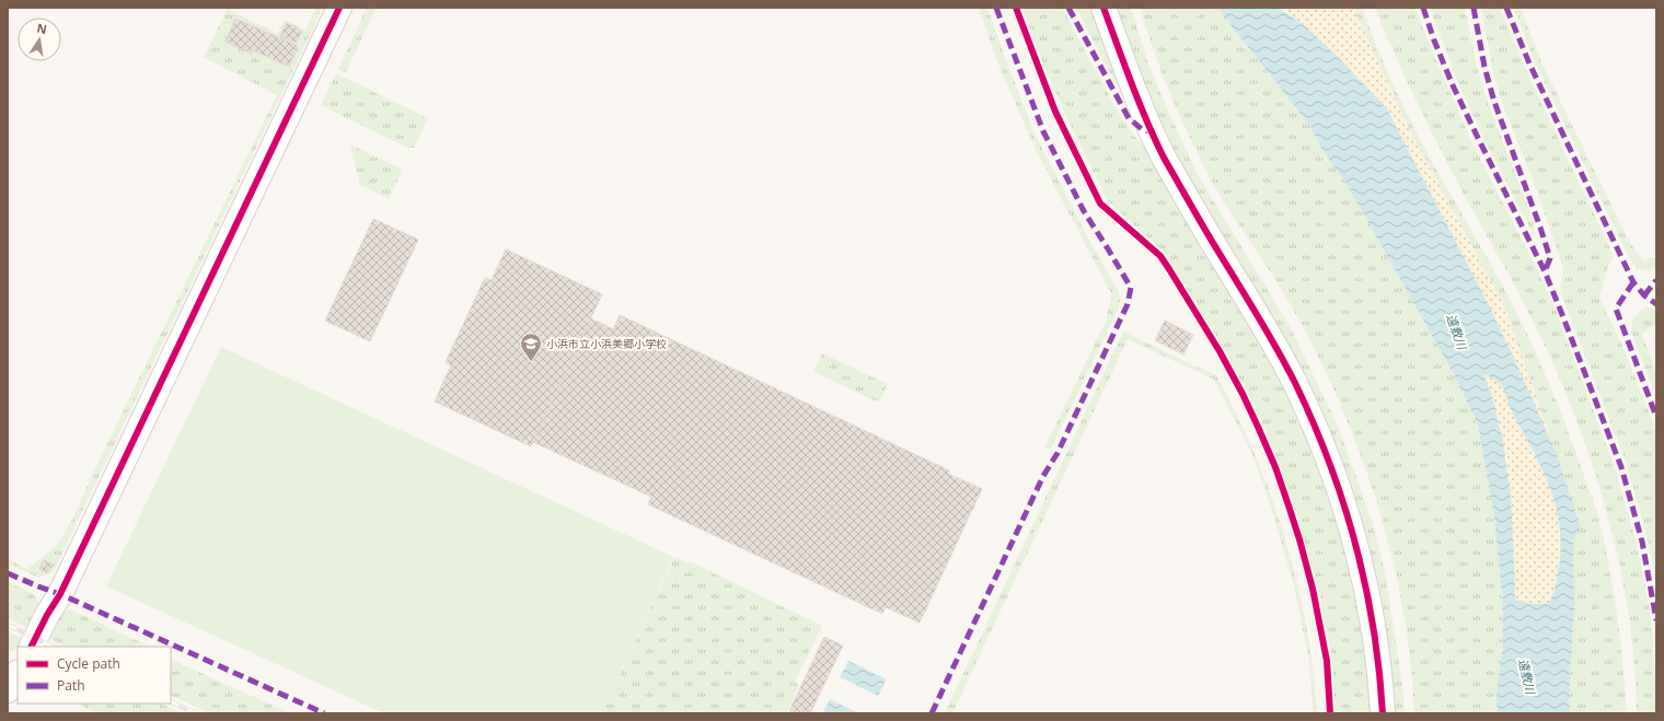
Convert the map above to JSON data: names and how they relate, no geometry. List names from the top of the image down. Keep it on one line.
{"water":["遠敷川"],"places":{"school or university":["小浜市立小浜美郷小学校"]},"legend":["Cycle path","Path"],"north":"top"}
